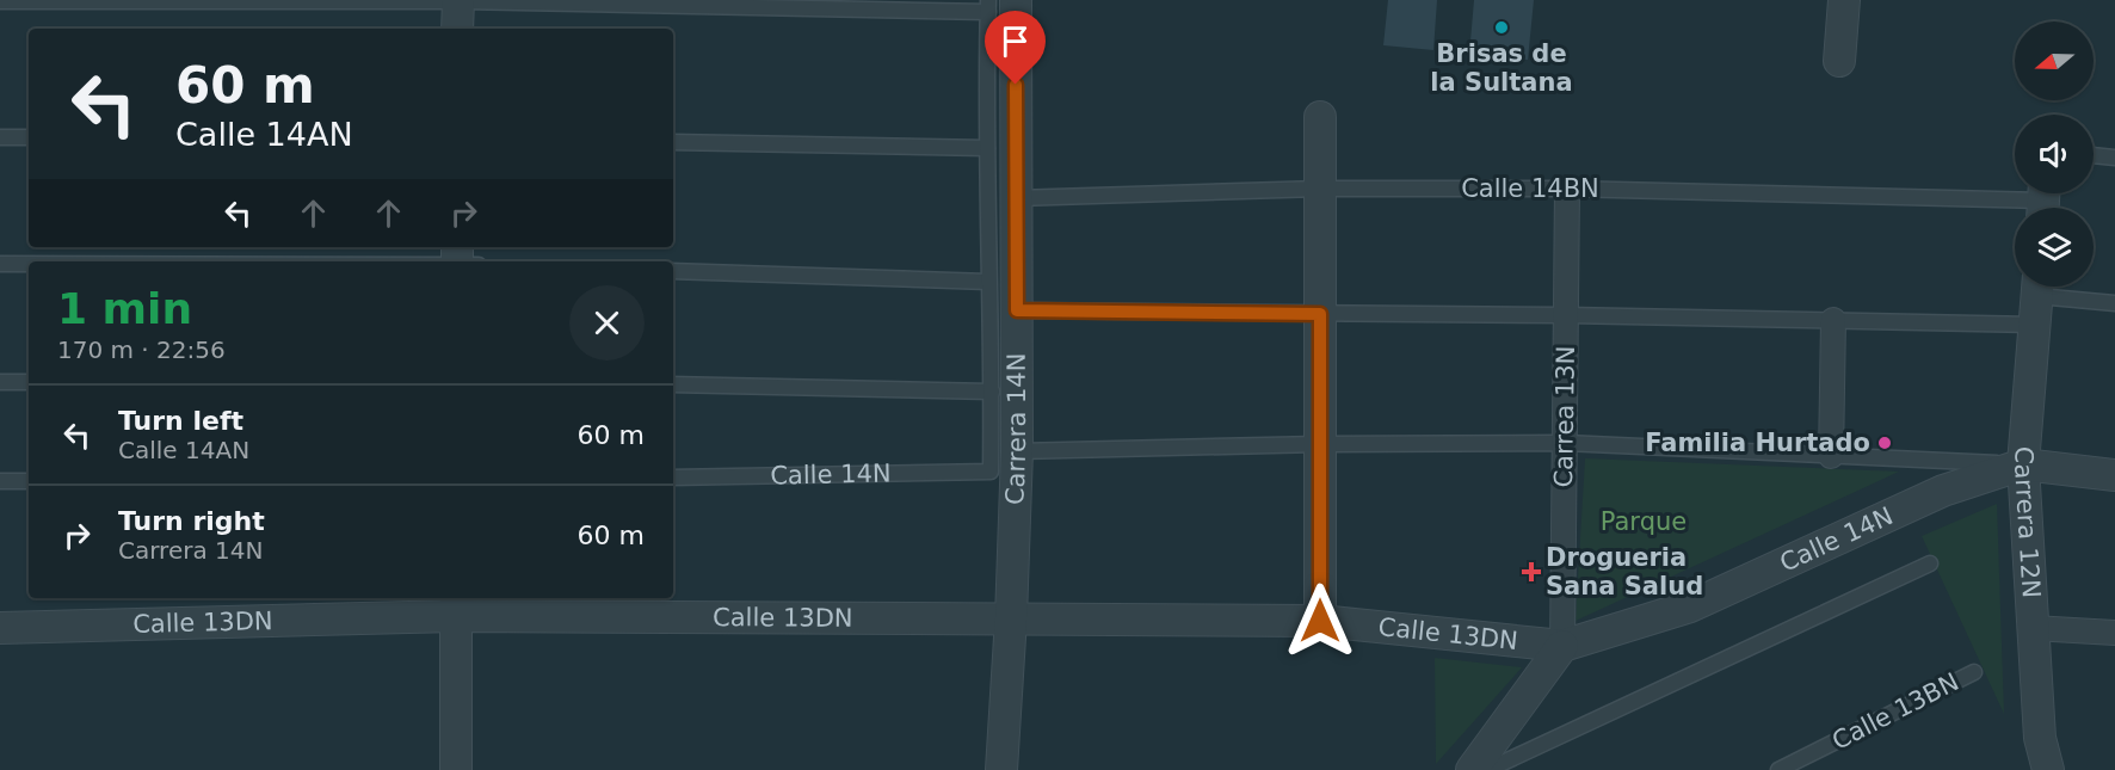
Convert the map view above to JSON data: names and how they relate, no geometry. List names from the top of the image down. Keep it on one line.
{"streets":{"street":["Carrea 13N","Carrera 14N","Calle 14N","Carrera 12N","Calle 13DN"],"lane":["Calle 14BN","Calle 13BN"]},"crossings":[["Calle 14BN","Carrea 13N"],["Calle 14BN","Carrera 14N"],["Carrea 13N","Calle 14N"],["Carrea 13N","Calle 13DN"],["Carrera 14N","Calle 13DN"],["Calle 14N","Carrera 12N"],["Calle 14N","Calle 13DN"]],"parks":["Parque"],"places":{"other":["Brisas de la Sultana","Familia Hurtado"],"health":["Drogueria Sana Salud"]},"north":"left","page":{"turn":["60 m","Calle 14AN"],"heading":["1 min","170 m · 22:56"],"list":[{"name":"Turn left","note":"Calle 14AN","value":"60 m"},{"name":"Turn right","note":"Carrera 14N","value":"60 m"}]}}
